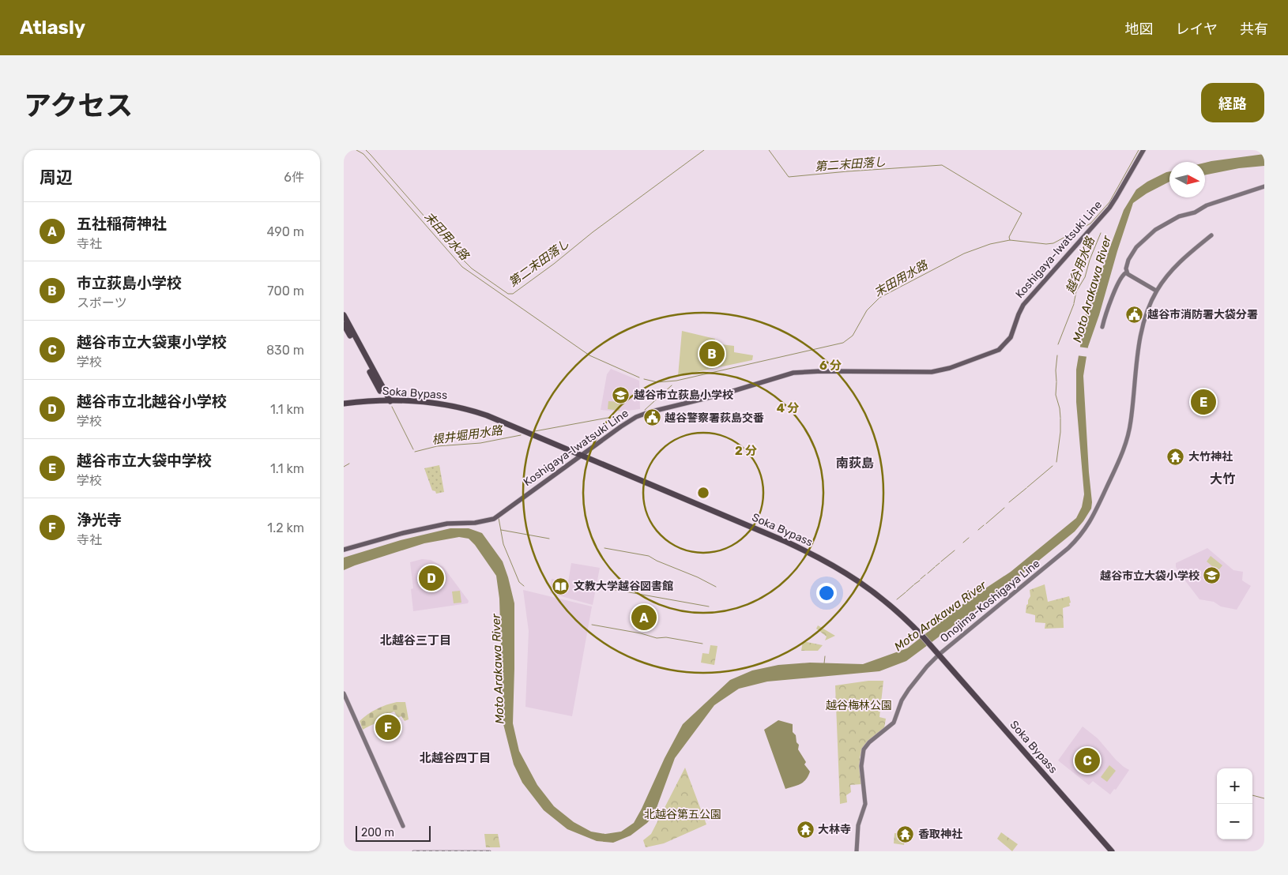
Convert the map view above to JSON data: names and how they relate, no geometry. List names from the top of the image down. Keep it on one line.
{"streets":{"highway":["Soka Bypass"],"main road":["Koshigaya-Iwatsuki Line","Onojima-Koshigaya Line"]},"crossings":[["Koshigaya-Iwatsuki Line","Soka Bypass"],["Soka Bypass","Onojima-Koshigaya Line"]],"districts":["南荻島","大竹","北越谷三丁目","北越谷四丁目"],"water":["第二末田落し","末田用水路","越谷用水路","Moto Arakawa River","根井堀用水路"],"parks":["越谷梅林公園","北越谷第五公園"],"places":{"public building":["越谷市消防署大袋分署","越谷警察署荻島交番"],"school or university":["越谷市立荻島小学校","越谷市立大袋小学校"],"temple":["大竹神社","大林寺","香取神社"],"library":["文教大学越谷図書館"]},"scale_bar":"200 m","north":"right","page":{"header":"Atlasly","nav":["地図","レイヤ","共有"],"title":"アクセス","buttons":"経路","heading":["周辺","6件"],"list":[{"mark":"A","name":"五社稲荷神社","note":"寺社","value":"490 m"},{"mark":"B","name":"市立荻島小学校","note":"スポーツ","value":"700 m"},{"mark":"C","name":"越谷市立大袋東小学校","note":"学校","value":"830 m"},{"mark":"D","name":"越谷市立北越谷小学校","note":"学校","value":"1.1 km"},{"mark":"E","name":"越谷市立大袋中学校","note":"学校","value":"1.1 km"},{"mark":"F","name":"浄光寺","note":"寺社","value":"1.2 km"}],"pins":["B","E","D","A","F","C"],"map_buttons":["+","−"],"scale":"200 m"},"rings":["6 分","4 分","2 分"]}
